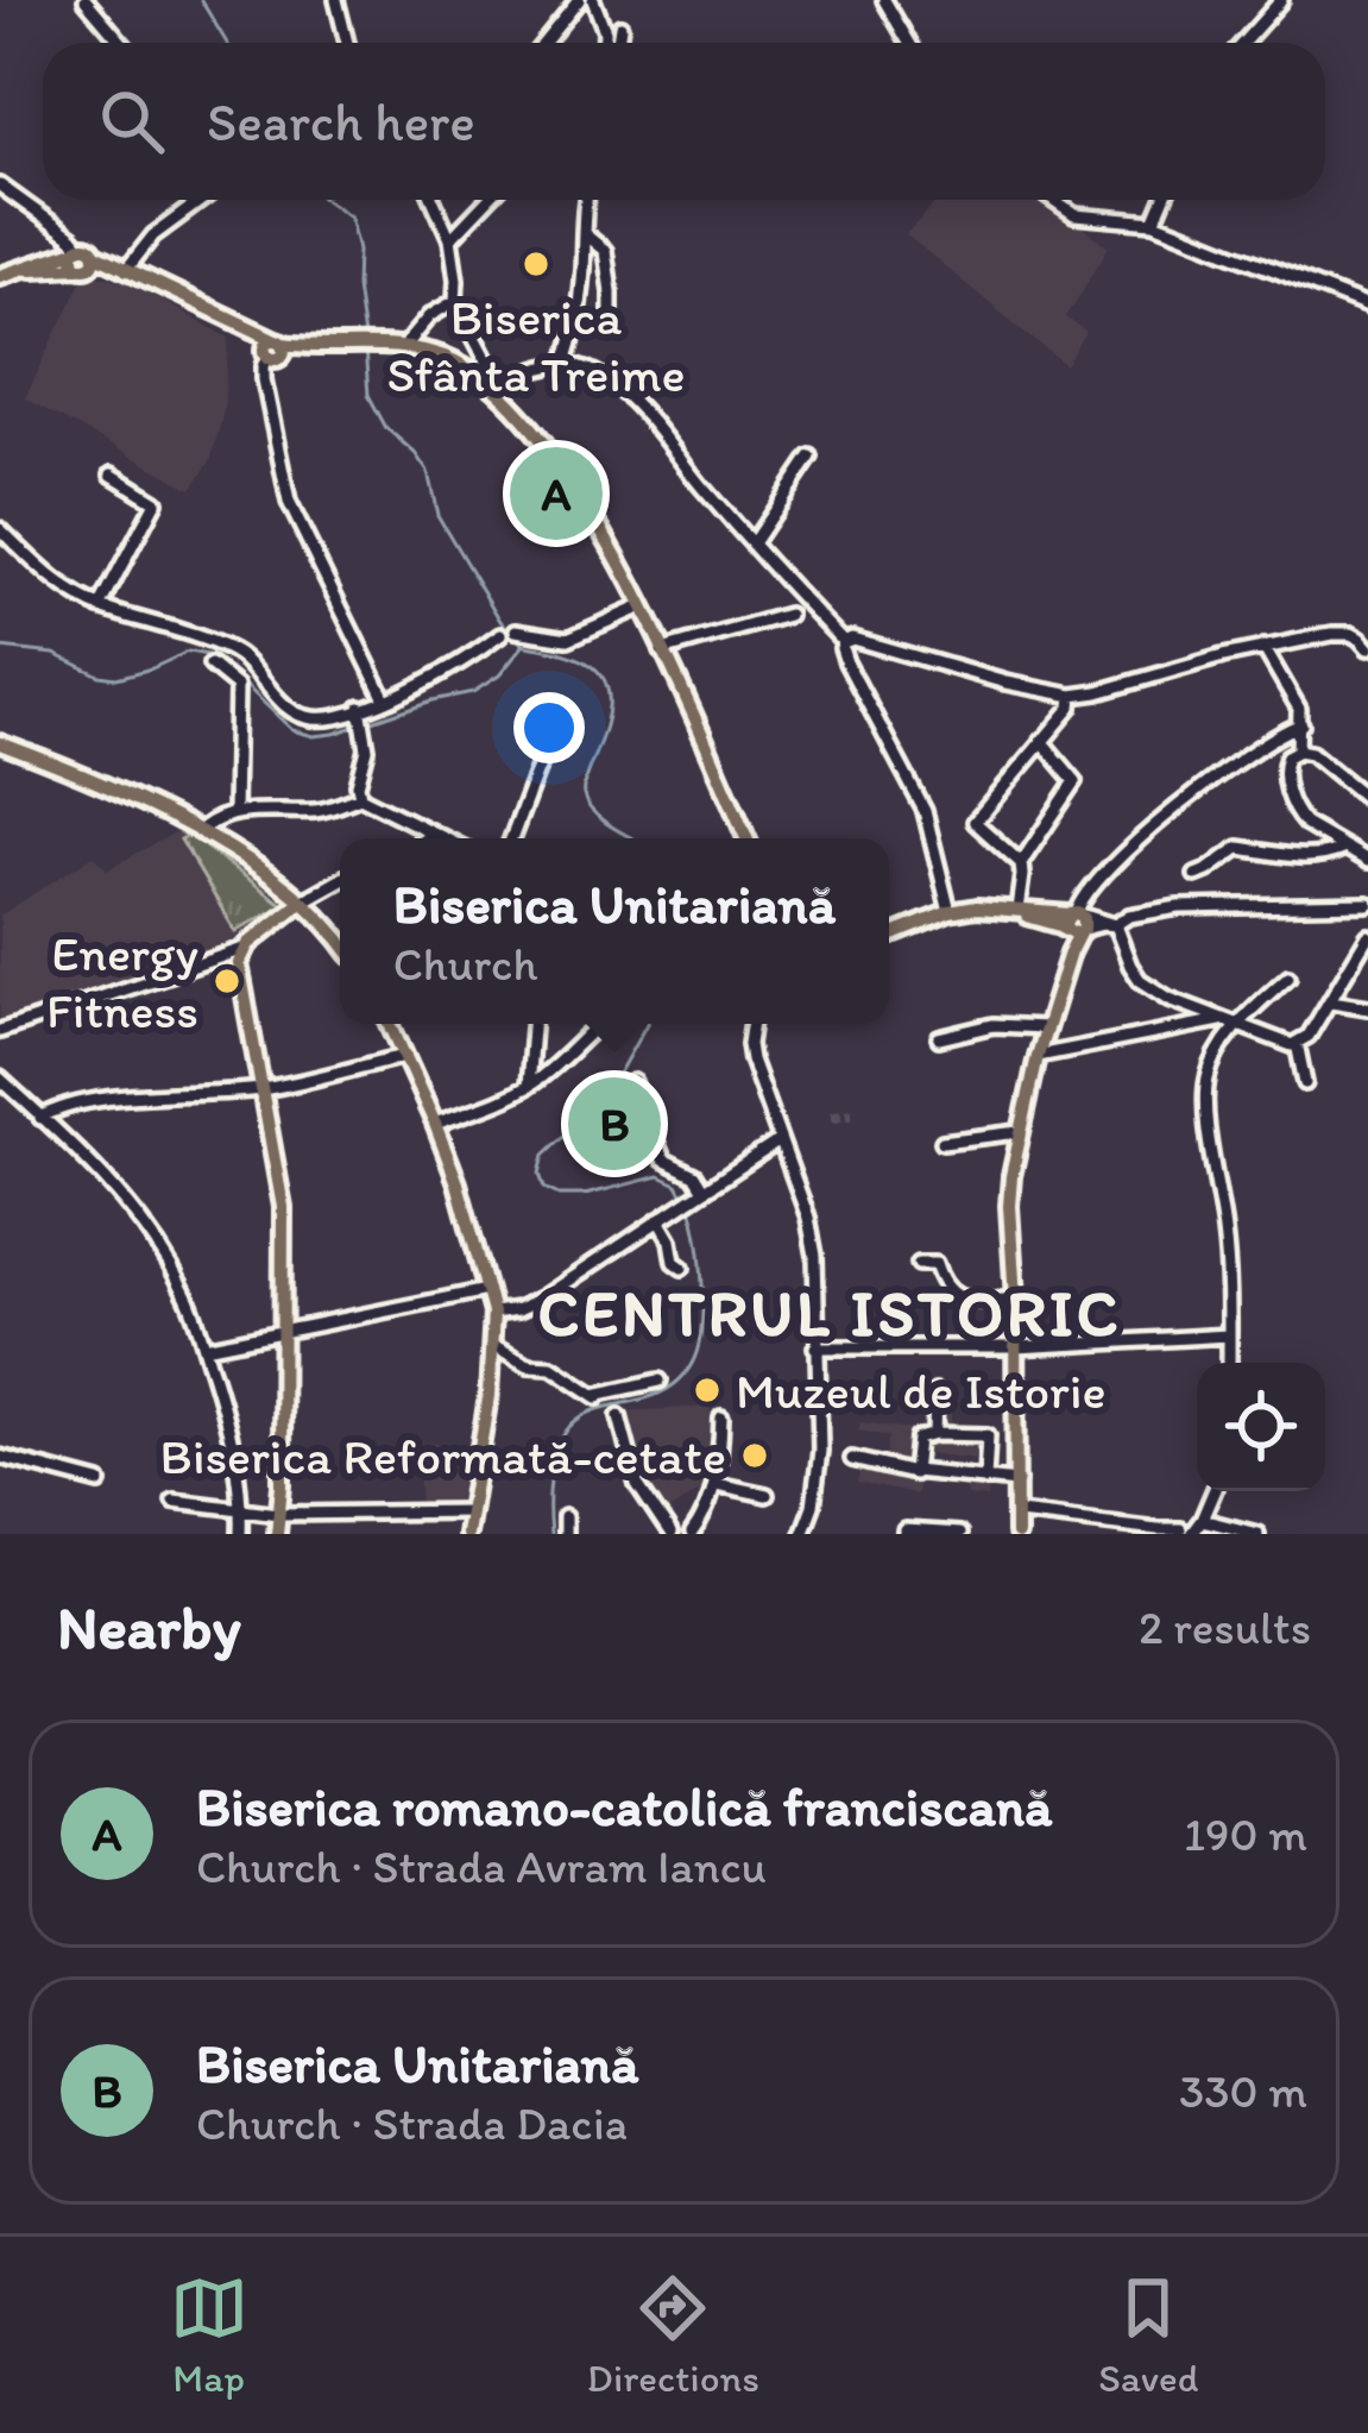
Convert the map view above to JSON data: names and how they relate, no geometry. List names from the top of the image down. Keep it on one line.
{"districts":["CENTRUL ISTORIC"],"places":["Biserica Sfânta Treime","Energy Fitness","Muzeul de Istorie","Biserica Reformată-cetate"],"page":{"search":"Search here","pins":["A","B"],"popup":["Biserica Unitariană","Church"],"heading":["Nearby","2 results"],"list":[{"mark":"A","name":"Biserica romano-catolică franciscană","note":"Church · Strada Avram Iancu","value":"190 m"},{"mark":"B","name":"Biserica Unitariană","note":"Church · Strada Dacia","value":"330 m"}],"nav":["Map","Directions","Saved"]}}
